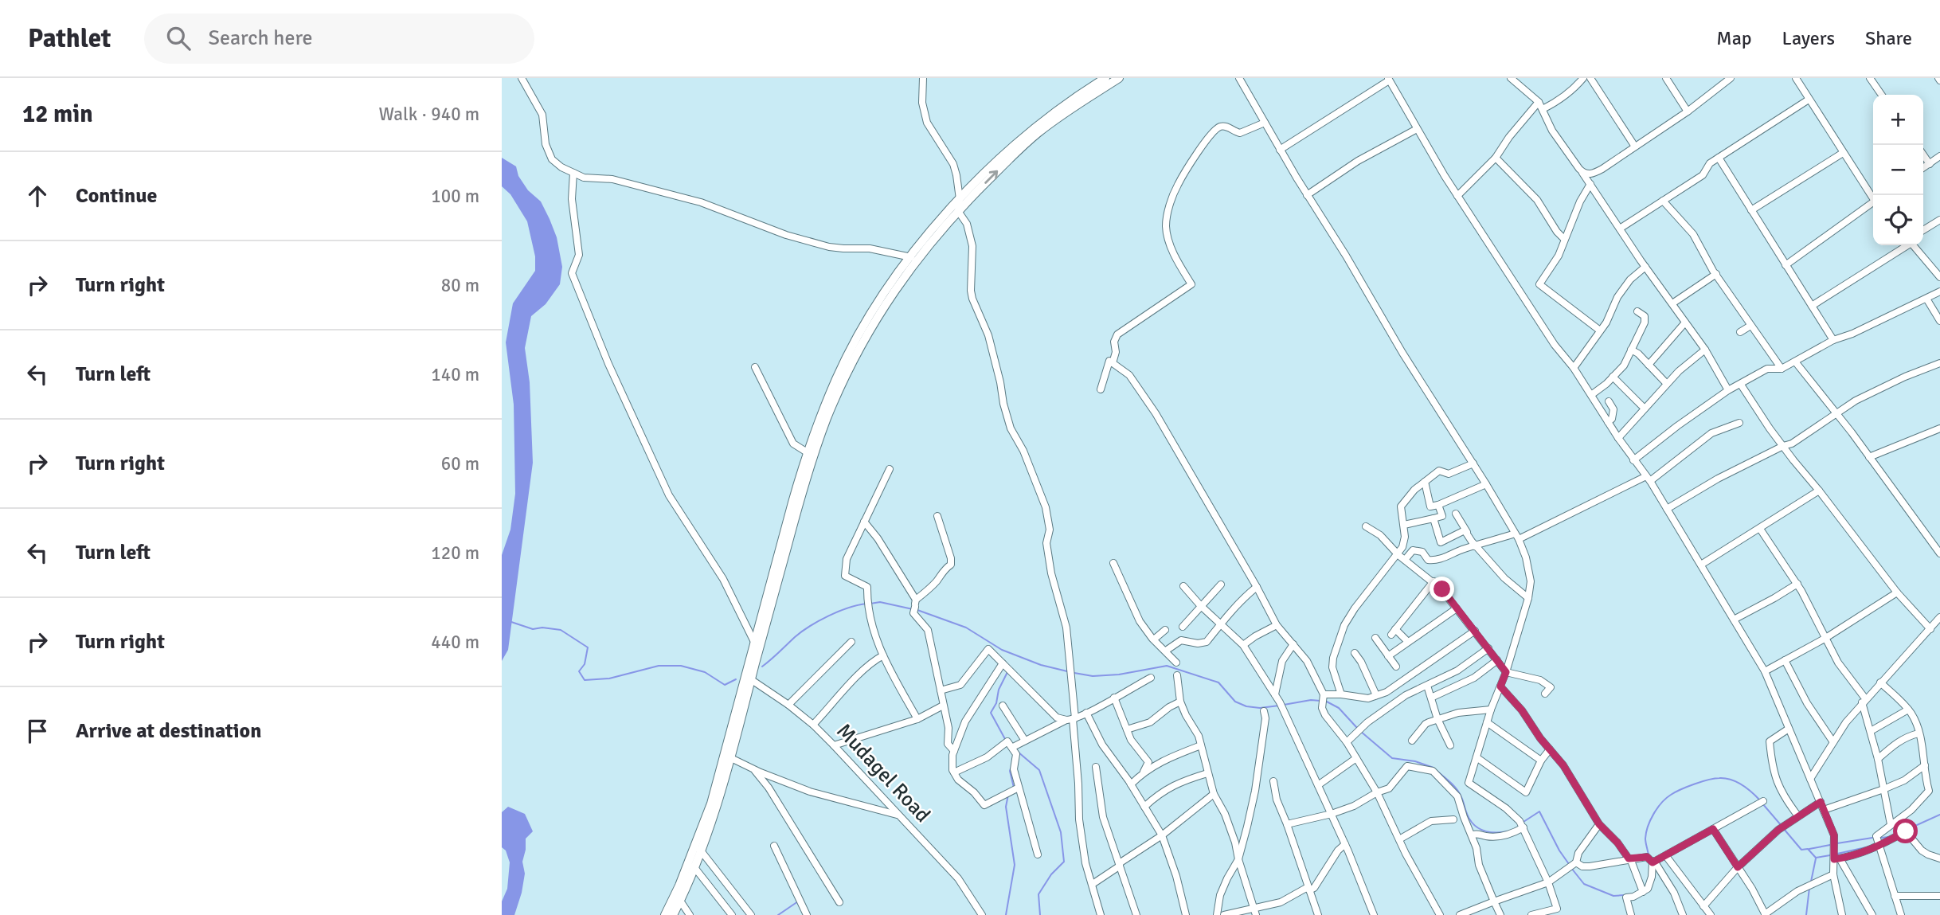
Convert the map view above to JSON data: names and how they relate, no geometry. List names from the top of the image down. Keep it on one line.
{"streets":{"street":["Mudagel Road"]},"page":{"header":"Pathlet","search":"Search here","nav":["Map","Layers","Share"],"heading":["12 min","Walk · 940 m"],"map_buttons":["+","−"],"list":[["Continue","100 m"],["Turn right","80 m"],["Turn left","140 m"],["Turn right","60 m"],["Turn left","120 m"],["Turn right","440 m"],"Arrive at destination"]}}
